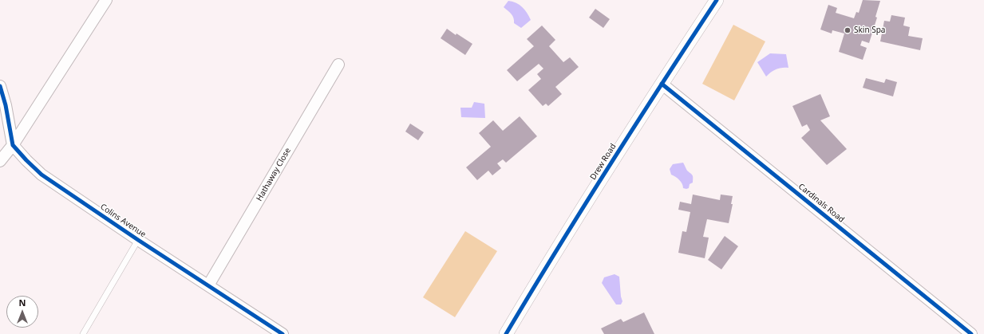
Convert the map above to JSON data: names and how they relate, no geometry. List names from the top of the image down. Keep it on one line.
{"streets":{"street":["Drew Road","Hathaway Close","Cardinals Road","Colins Avenue"]},"crossings":[["Drew Road","Cardinals Road"],["Hathaway Close","Colins Avenue"]],"places":["Skin Spa"],"north":"top"}
